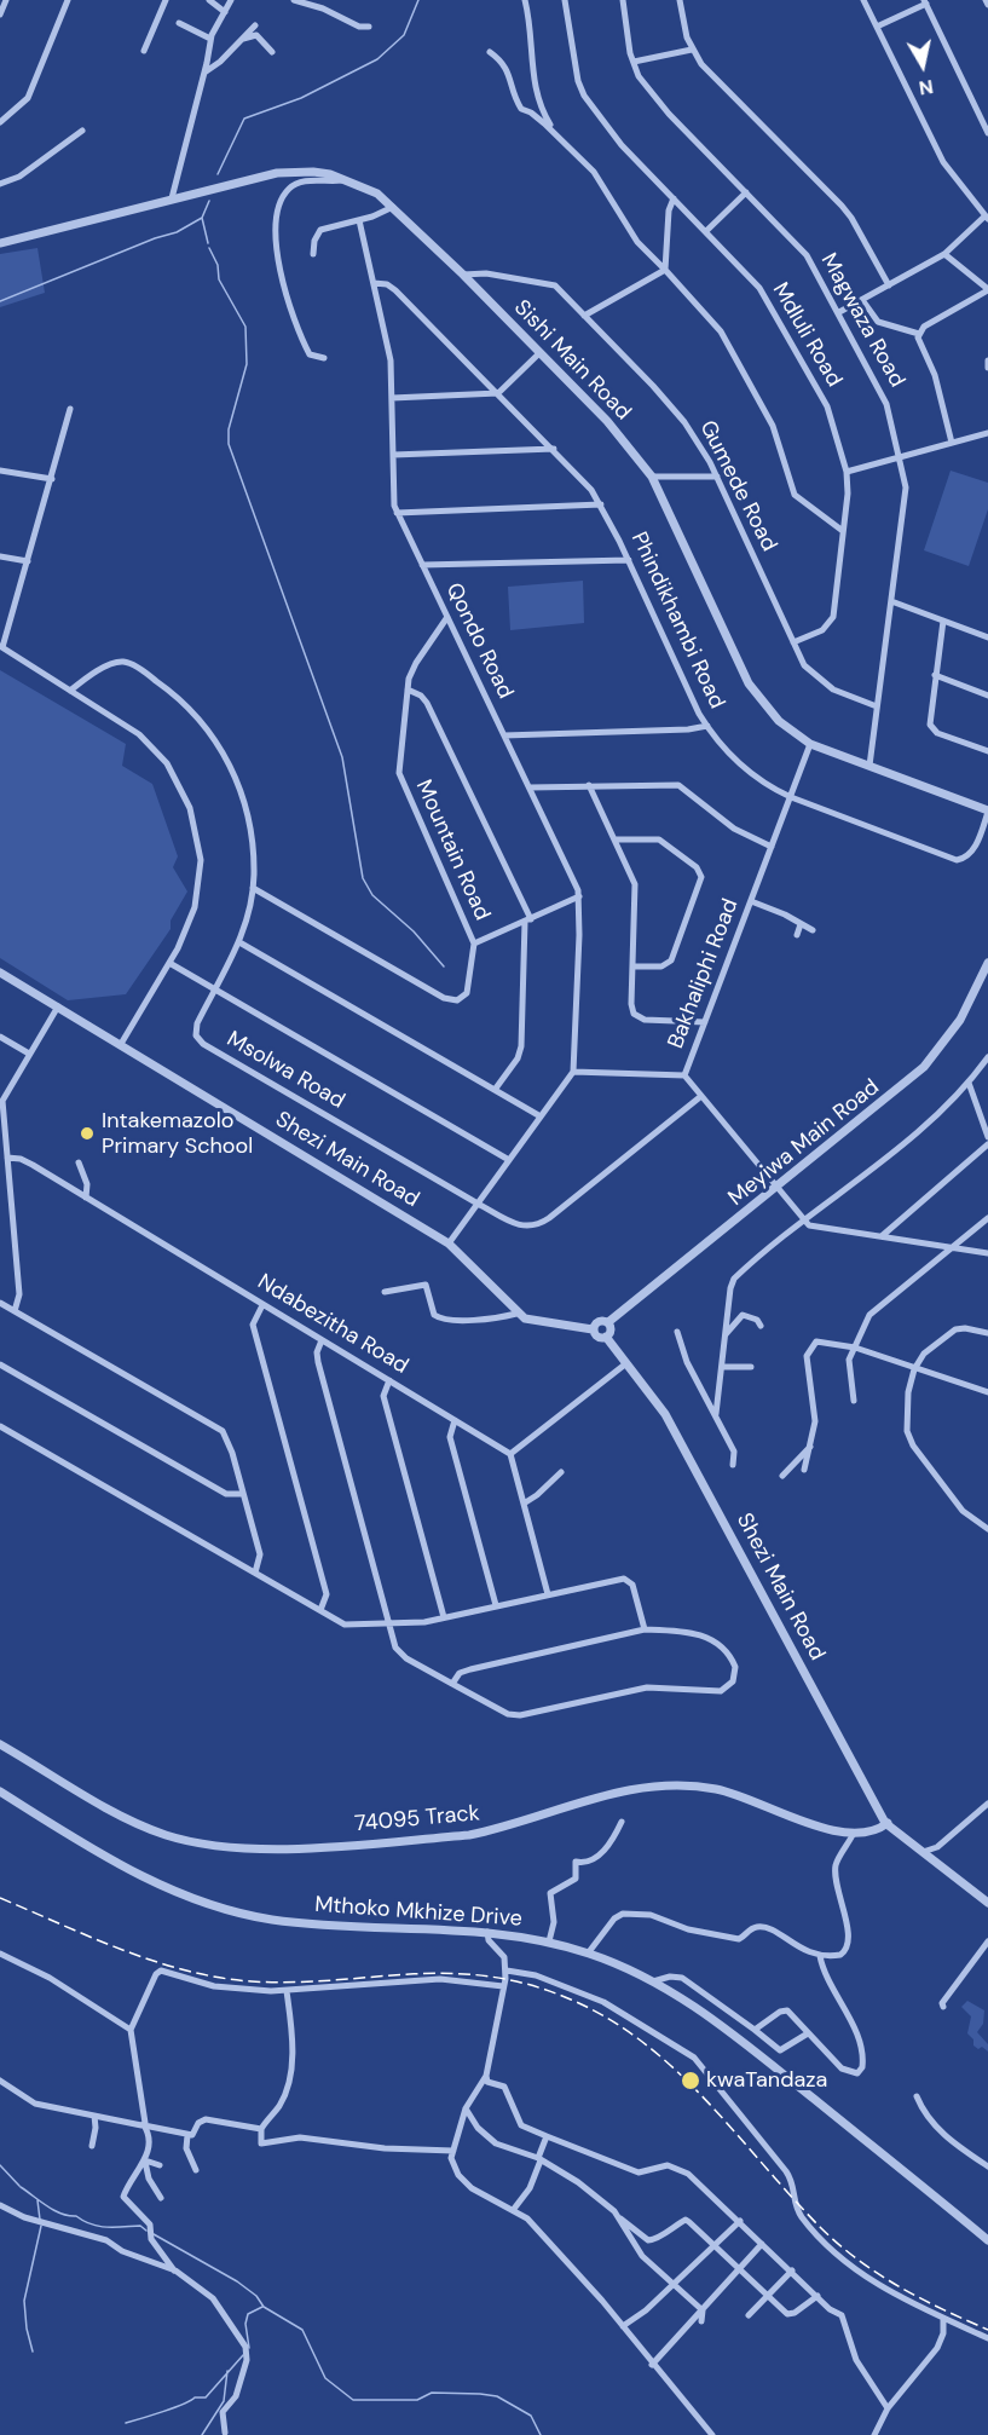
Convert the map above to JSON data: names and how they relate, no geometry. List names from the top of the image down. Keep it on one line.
{"streets":{"street":["Magwaza Road","Mdluli Road","Sishi Main Road","Gumede Road","Phindikhambi Road","Qondo Road","Mountain Road","Bakhaliphi Road","Msolwa Road","Meyiwa Main Road","Shezi Main Road","Ndabezitha Road","74095 Track","Mthoko Mkhize Drive"]},"crossings":[["Magwaza Road","Sishi Main Road"],["Magwaza Road","Gumede Road"],["Mdluli Road","Gumede Road"],["Sishi Main Road","Gumede Road"],["Sishi Main Road","Phindikhambi Road"],["Sishi Main Road","Bakhaliphi Road"],["Phindikhambi Road","Qondo Road"],["Phindikhambi Road","Bakhaliphi Road"],["Qondo Road","Mountain Road"],["Qondo Road","Bakhaliphi Road"],["Mountain Road","Msolwa Road"],["Meyiwa Main Road","Shezi Main Road"]],"places":["Intakemazolo Primary School","kwaTandaza"],"north":"bottom"}
